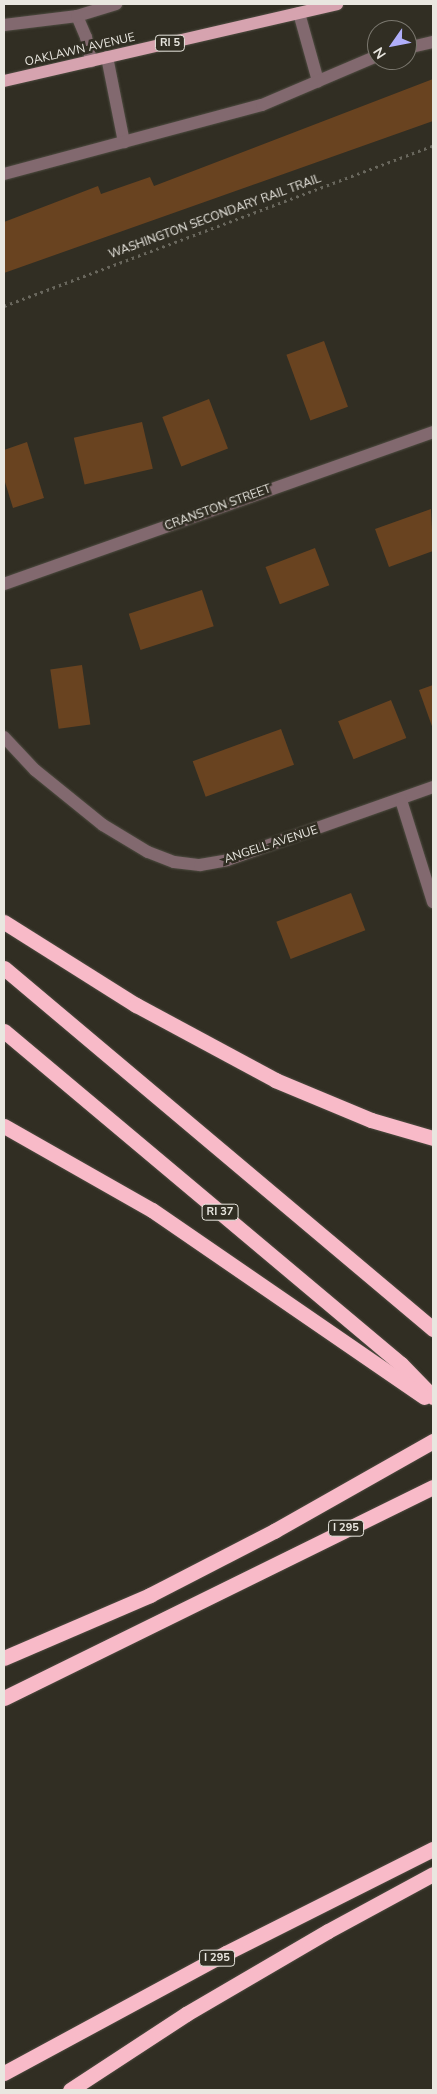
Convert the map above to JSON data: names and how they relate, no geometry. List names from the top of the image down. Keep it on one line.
{"streets":{"highway":["RI 37","I 295"],"main road":["RI 5","OAKLAWN AVENUE"],"street":["CRANSTON STREET","ANGELL AVENUE"],"path":["WASHINGTON SECONDARY RAIL TRAIL"]},"north":"bottom left"}
